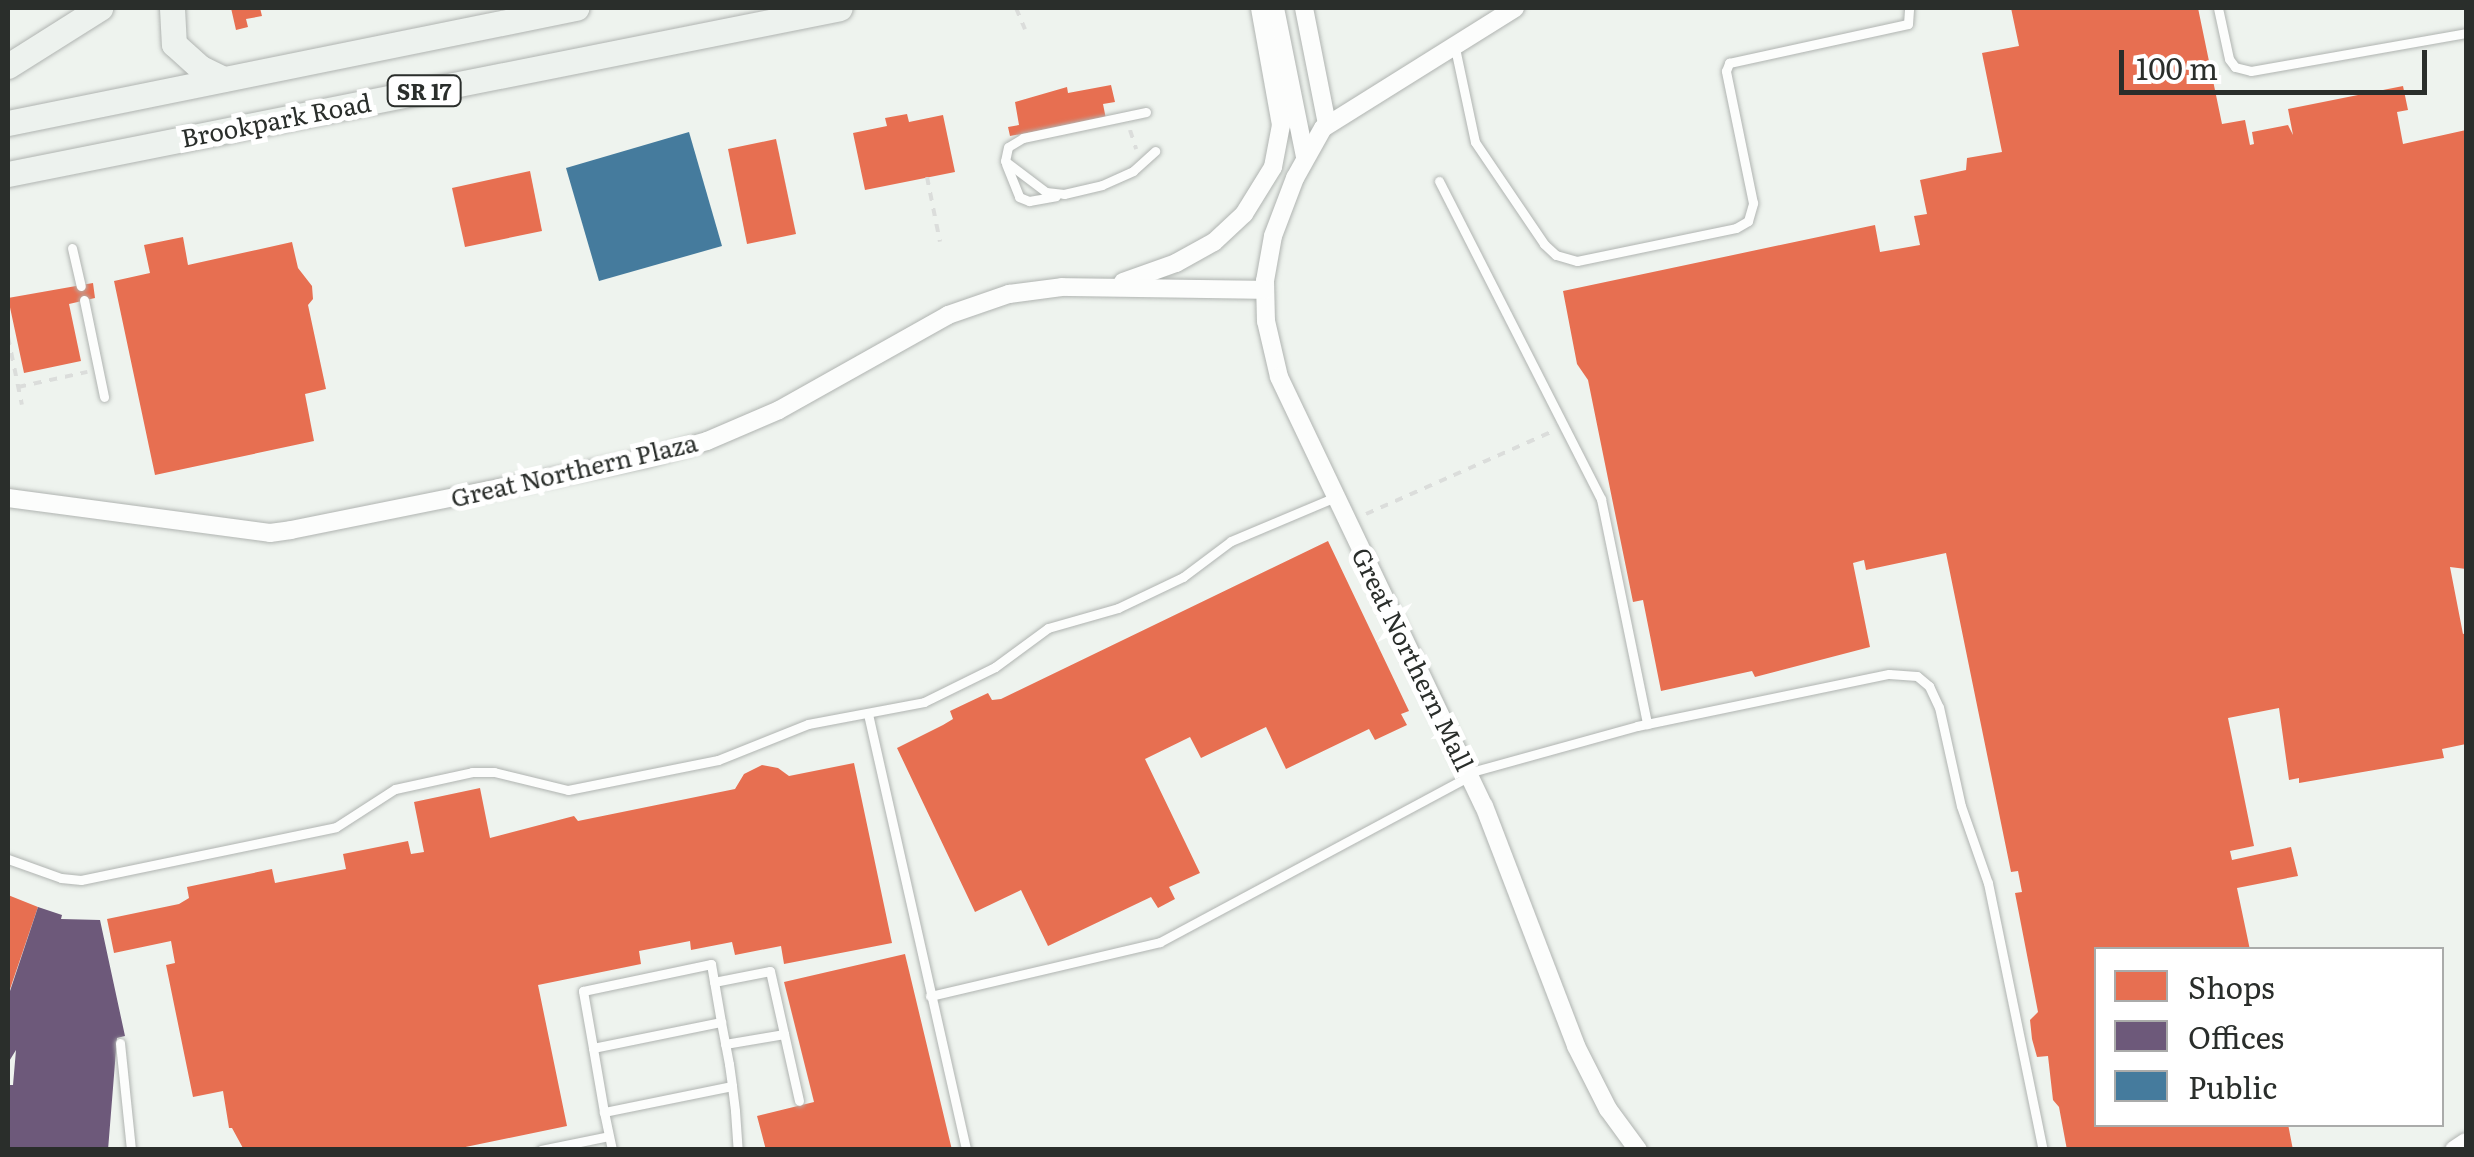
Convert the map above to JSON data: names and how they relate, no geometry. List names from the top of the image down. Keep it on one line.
{"streets":{"main road":["SR 17","Brookpark Road"],"street":["Great Northern Plaza","Great Northern Mall"]},"crossings":[["Great Northern Plaza","Great Northern Mall"]],"legend":["Shops","Offices","Public"],"scale_bar":"100 m"}
